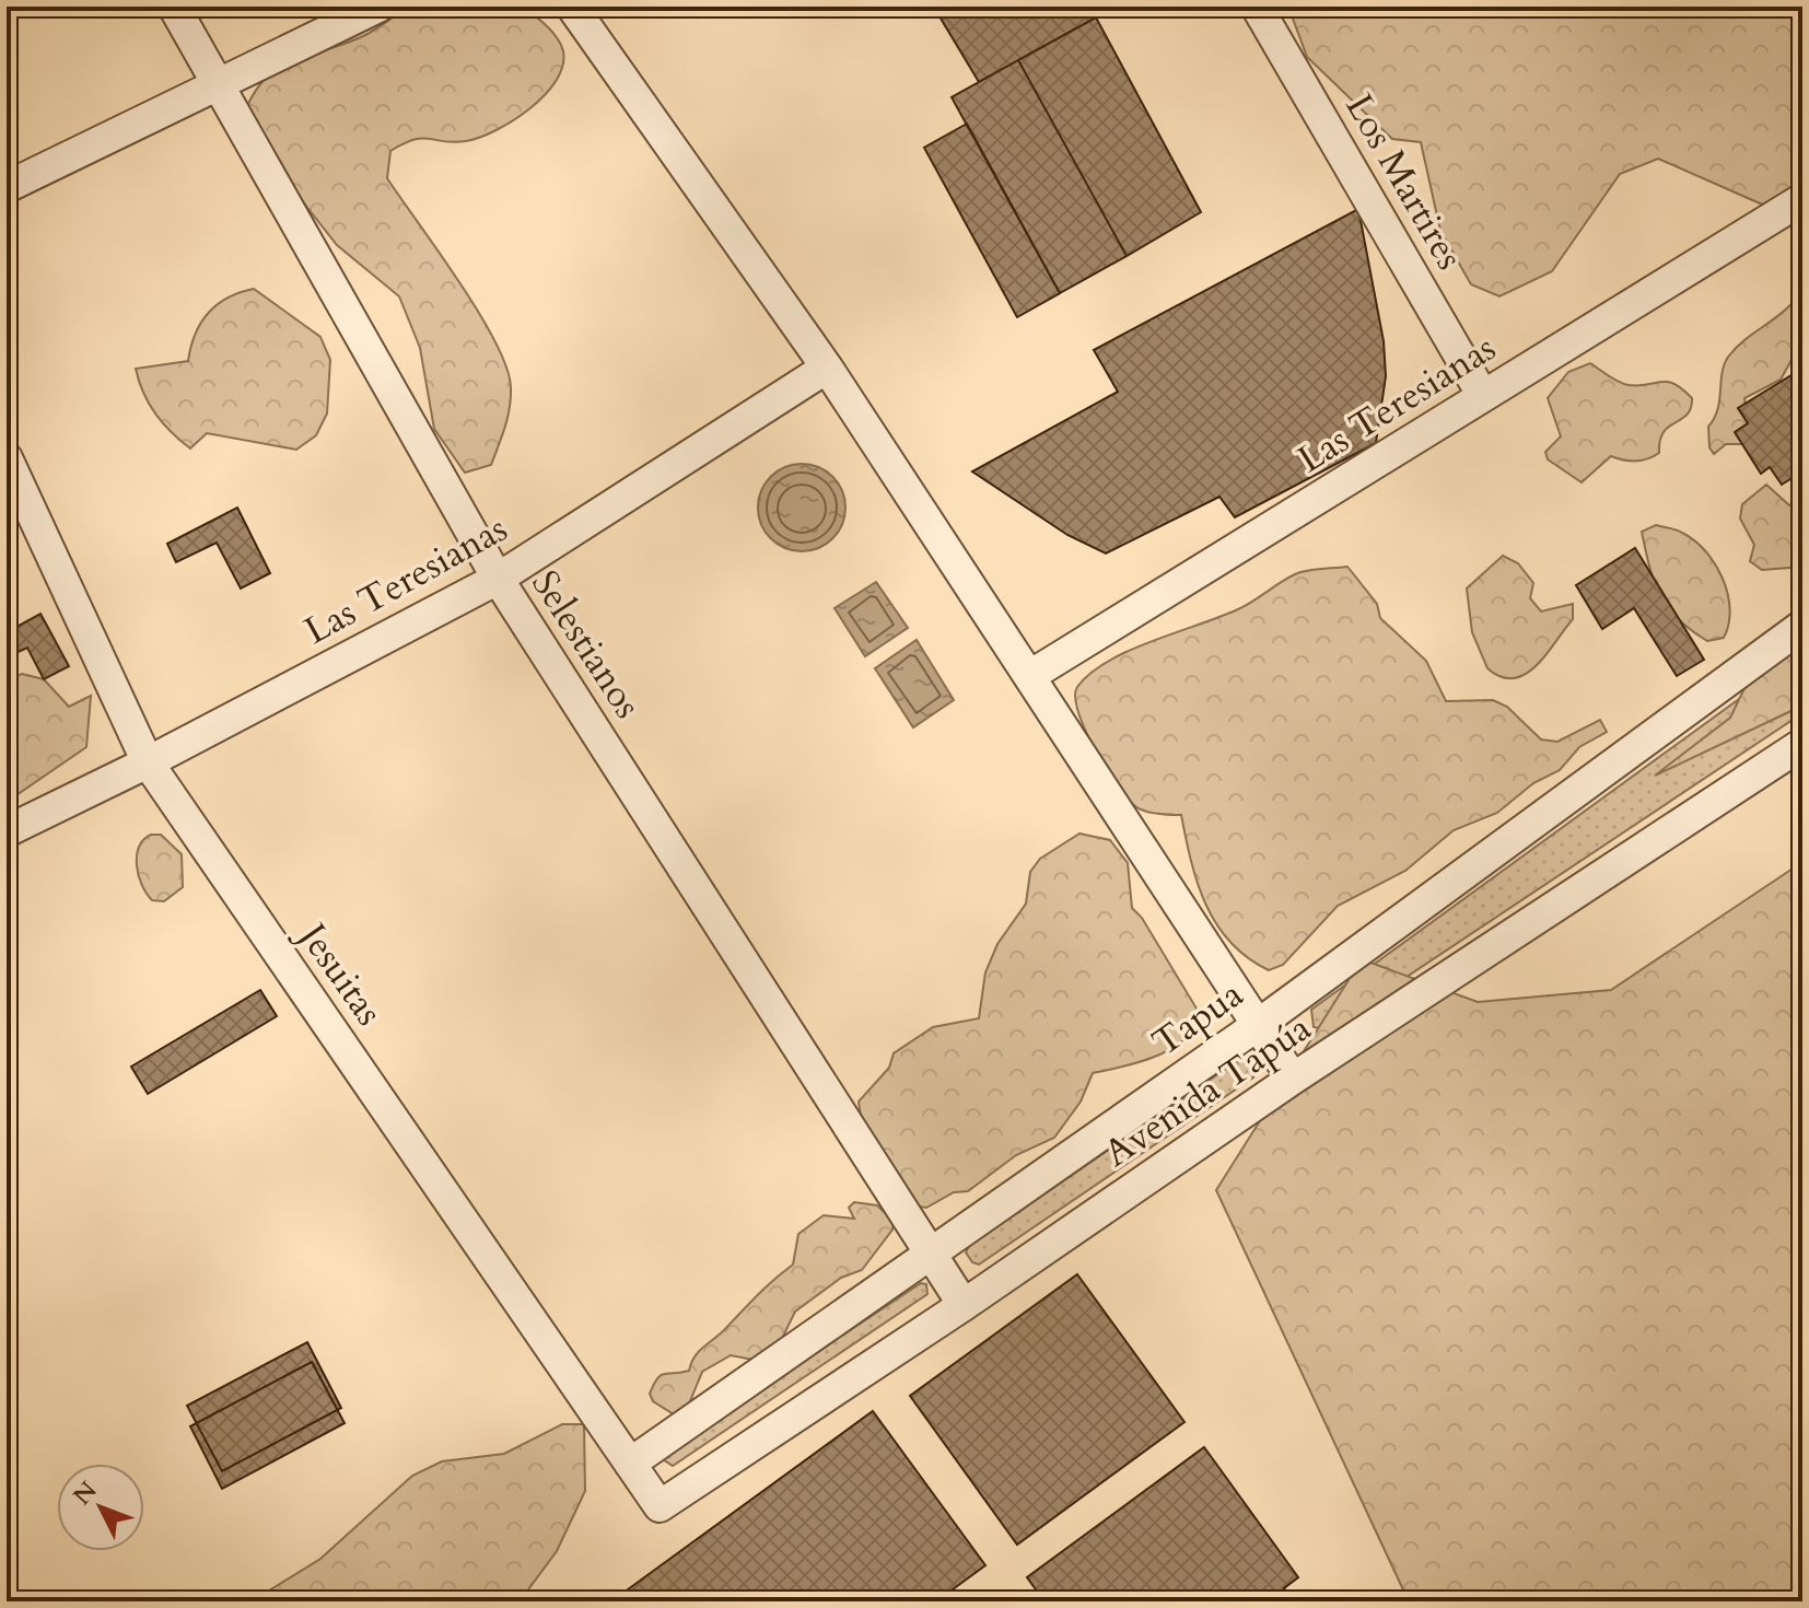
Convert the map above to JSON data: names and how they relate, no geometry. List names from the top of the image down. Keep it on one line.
{"streets":{"street":["Los Martires","Las Teresianas","Selestianos","Jesuitas","Tapua","Avenida Tapúa"]},"crossings":[["Los Martires","Las Teresianas"],["Las Teresianas","Selestianos"],["Las Teresianas","Jesuitas"],["Selestianos","Tapua"],["Selestianos","Avenida Tapúa"],["Jesuitas","Tapua"],["Jesuitas","Avenida Tapúa"]],"north":"top left"}
